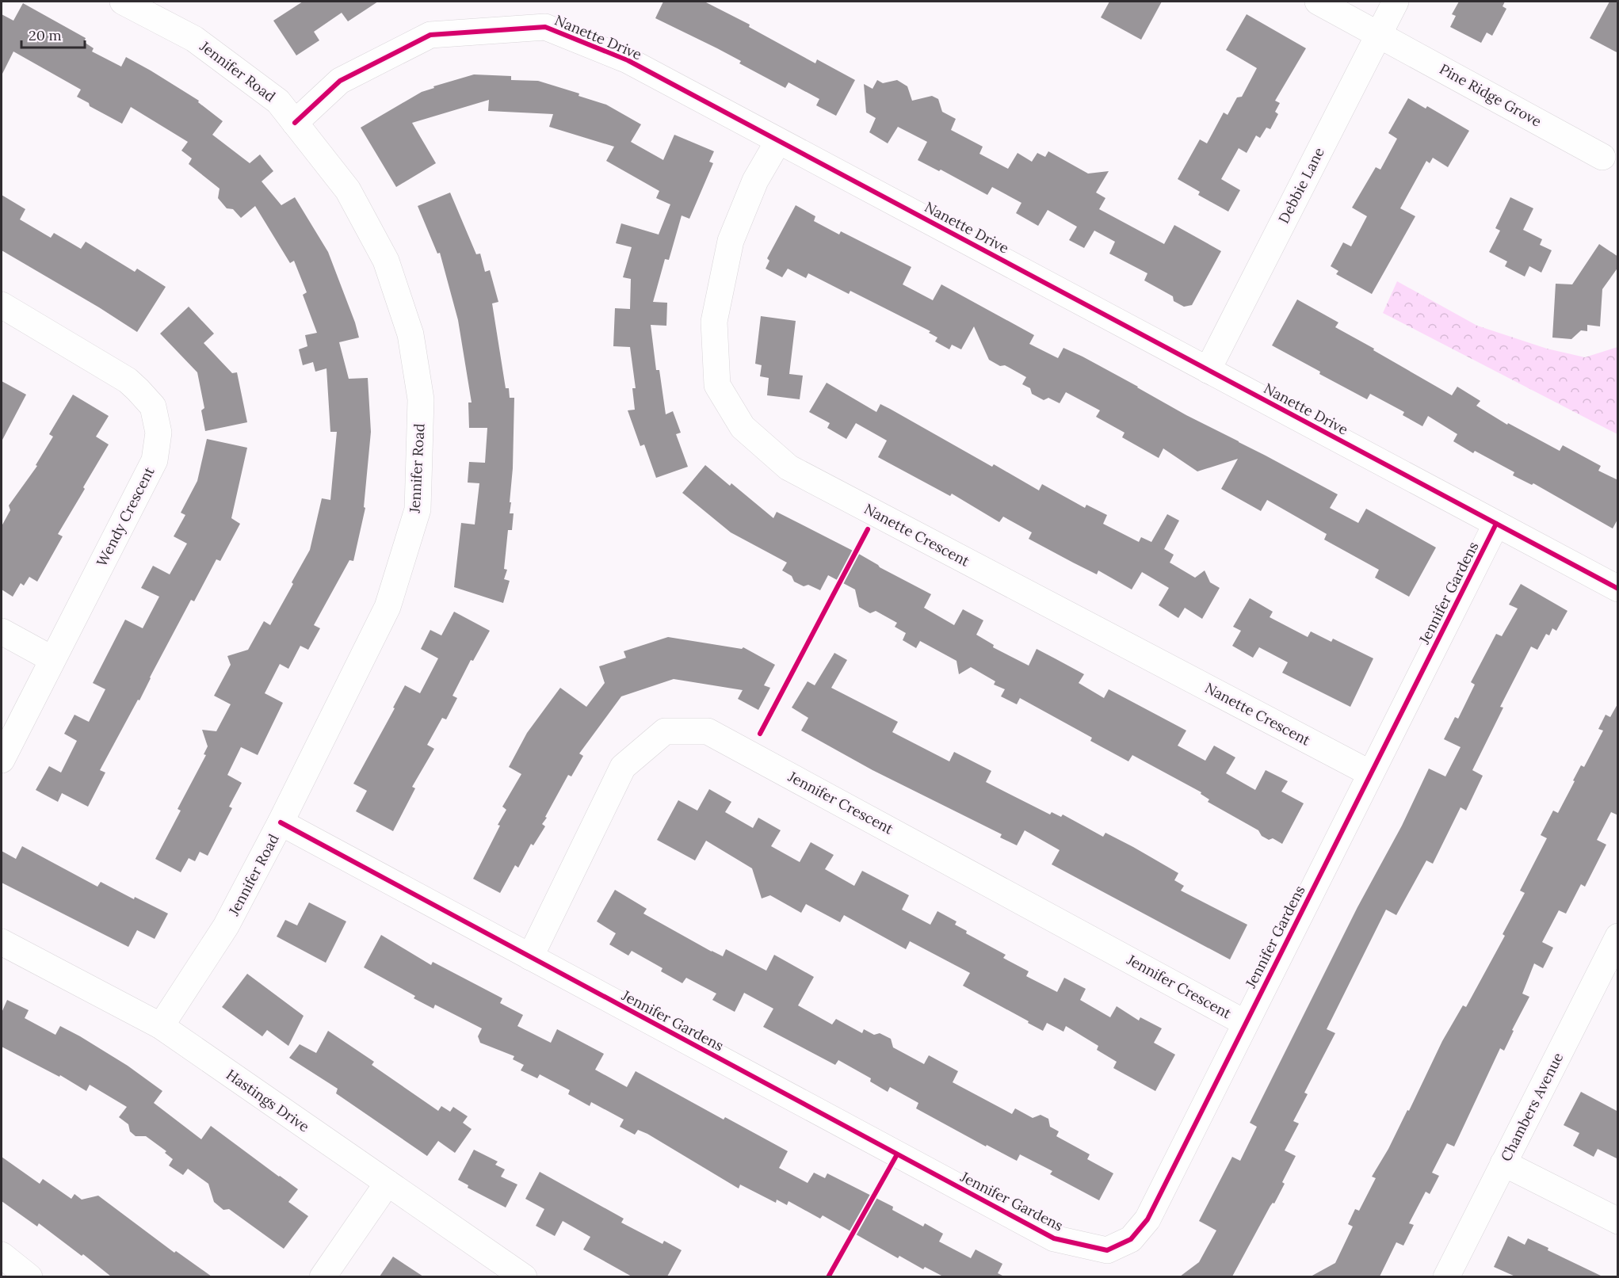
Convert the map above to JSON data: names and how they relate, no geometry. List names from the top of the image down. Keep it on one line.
{"streets":{"street":["Nanette Drive","Jennifer Road","Pine Ridge Grove","Debbie Lane","Wendy Crescent","Nanette Crescent","Jennifer Gardens","Jennifer Crescent","Hastings Drive","Chambers Avenue"]},"crossings":[["Nanette Drive","Jennifer Road"],["Nanette Drive","Debbie Lane"],["Nanette Drive","Nanette Crescent"],["Nanette Drive","Jennifer Gardens"],["Jennifer Road","Jennifer Gardens"],["Jennifer Road","Hastings Drive"],["Pine Ridge Grove","Debbie Lane"],["Nanette Crescent","Jennifer Gardens"],["Jennifer Gardens","Jennifer Crescent"]],"scale_bar":"20 m"}
